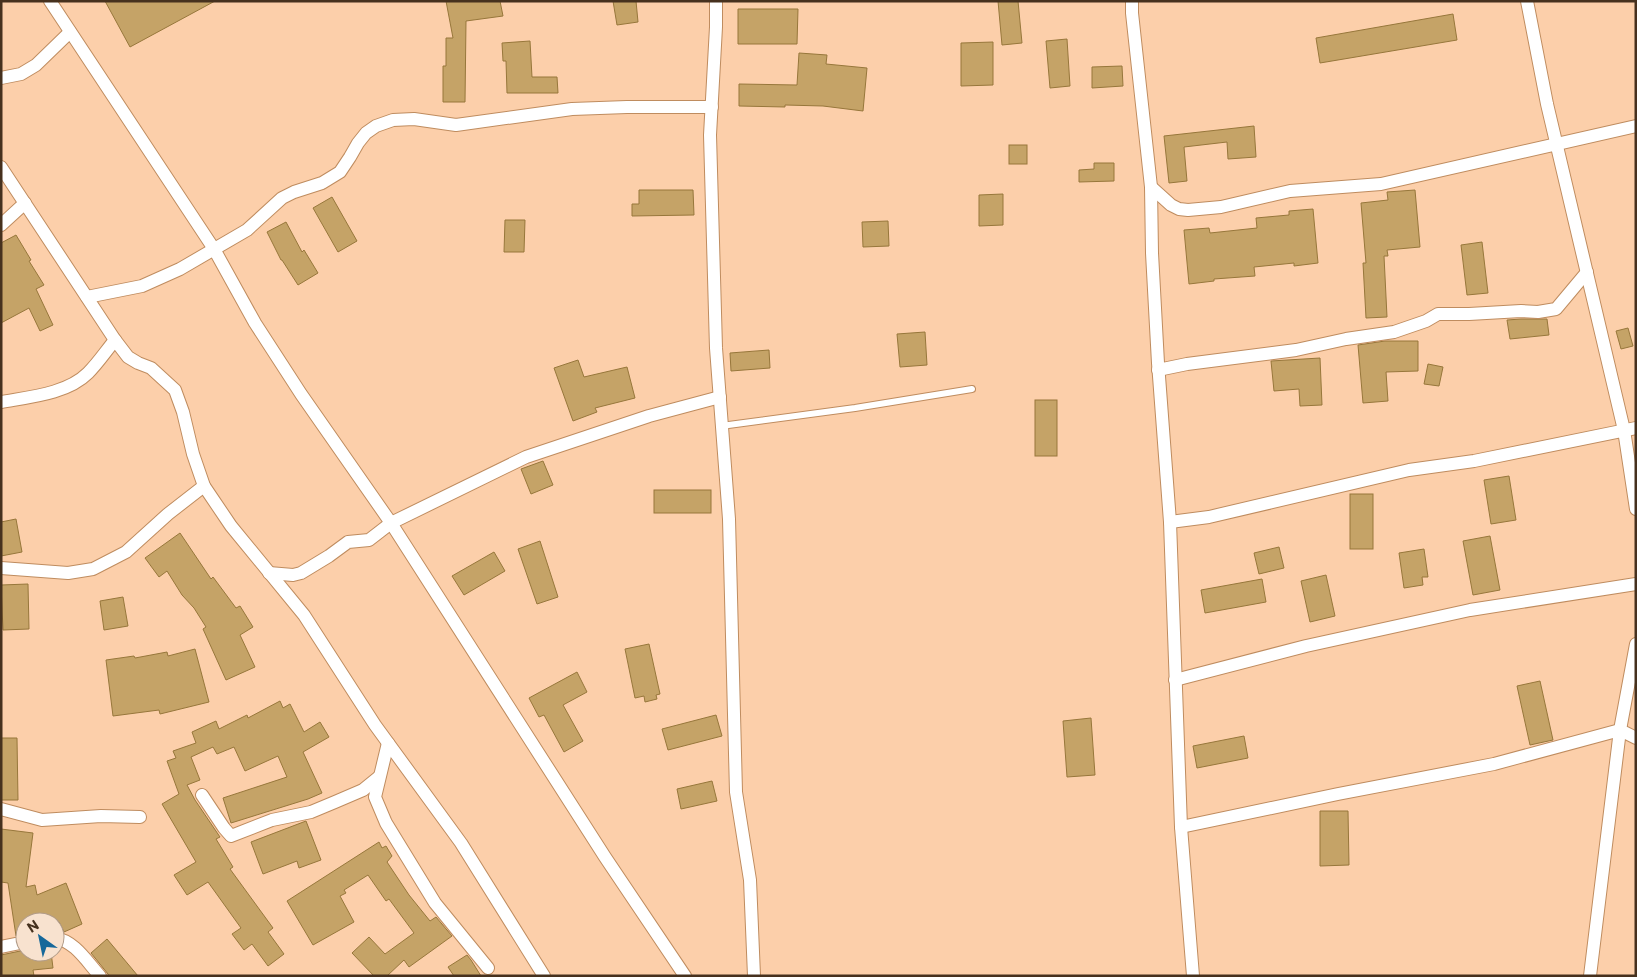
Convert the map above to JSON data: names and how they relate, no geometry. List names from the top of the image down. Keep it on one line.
{"north":"top left"}
